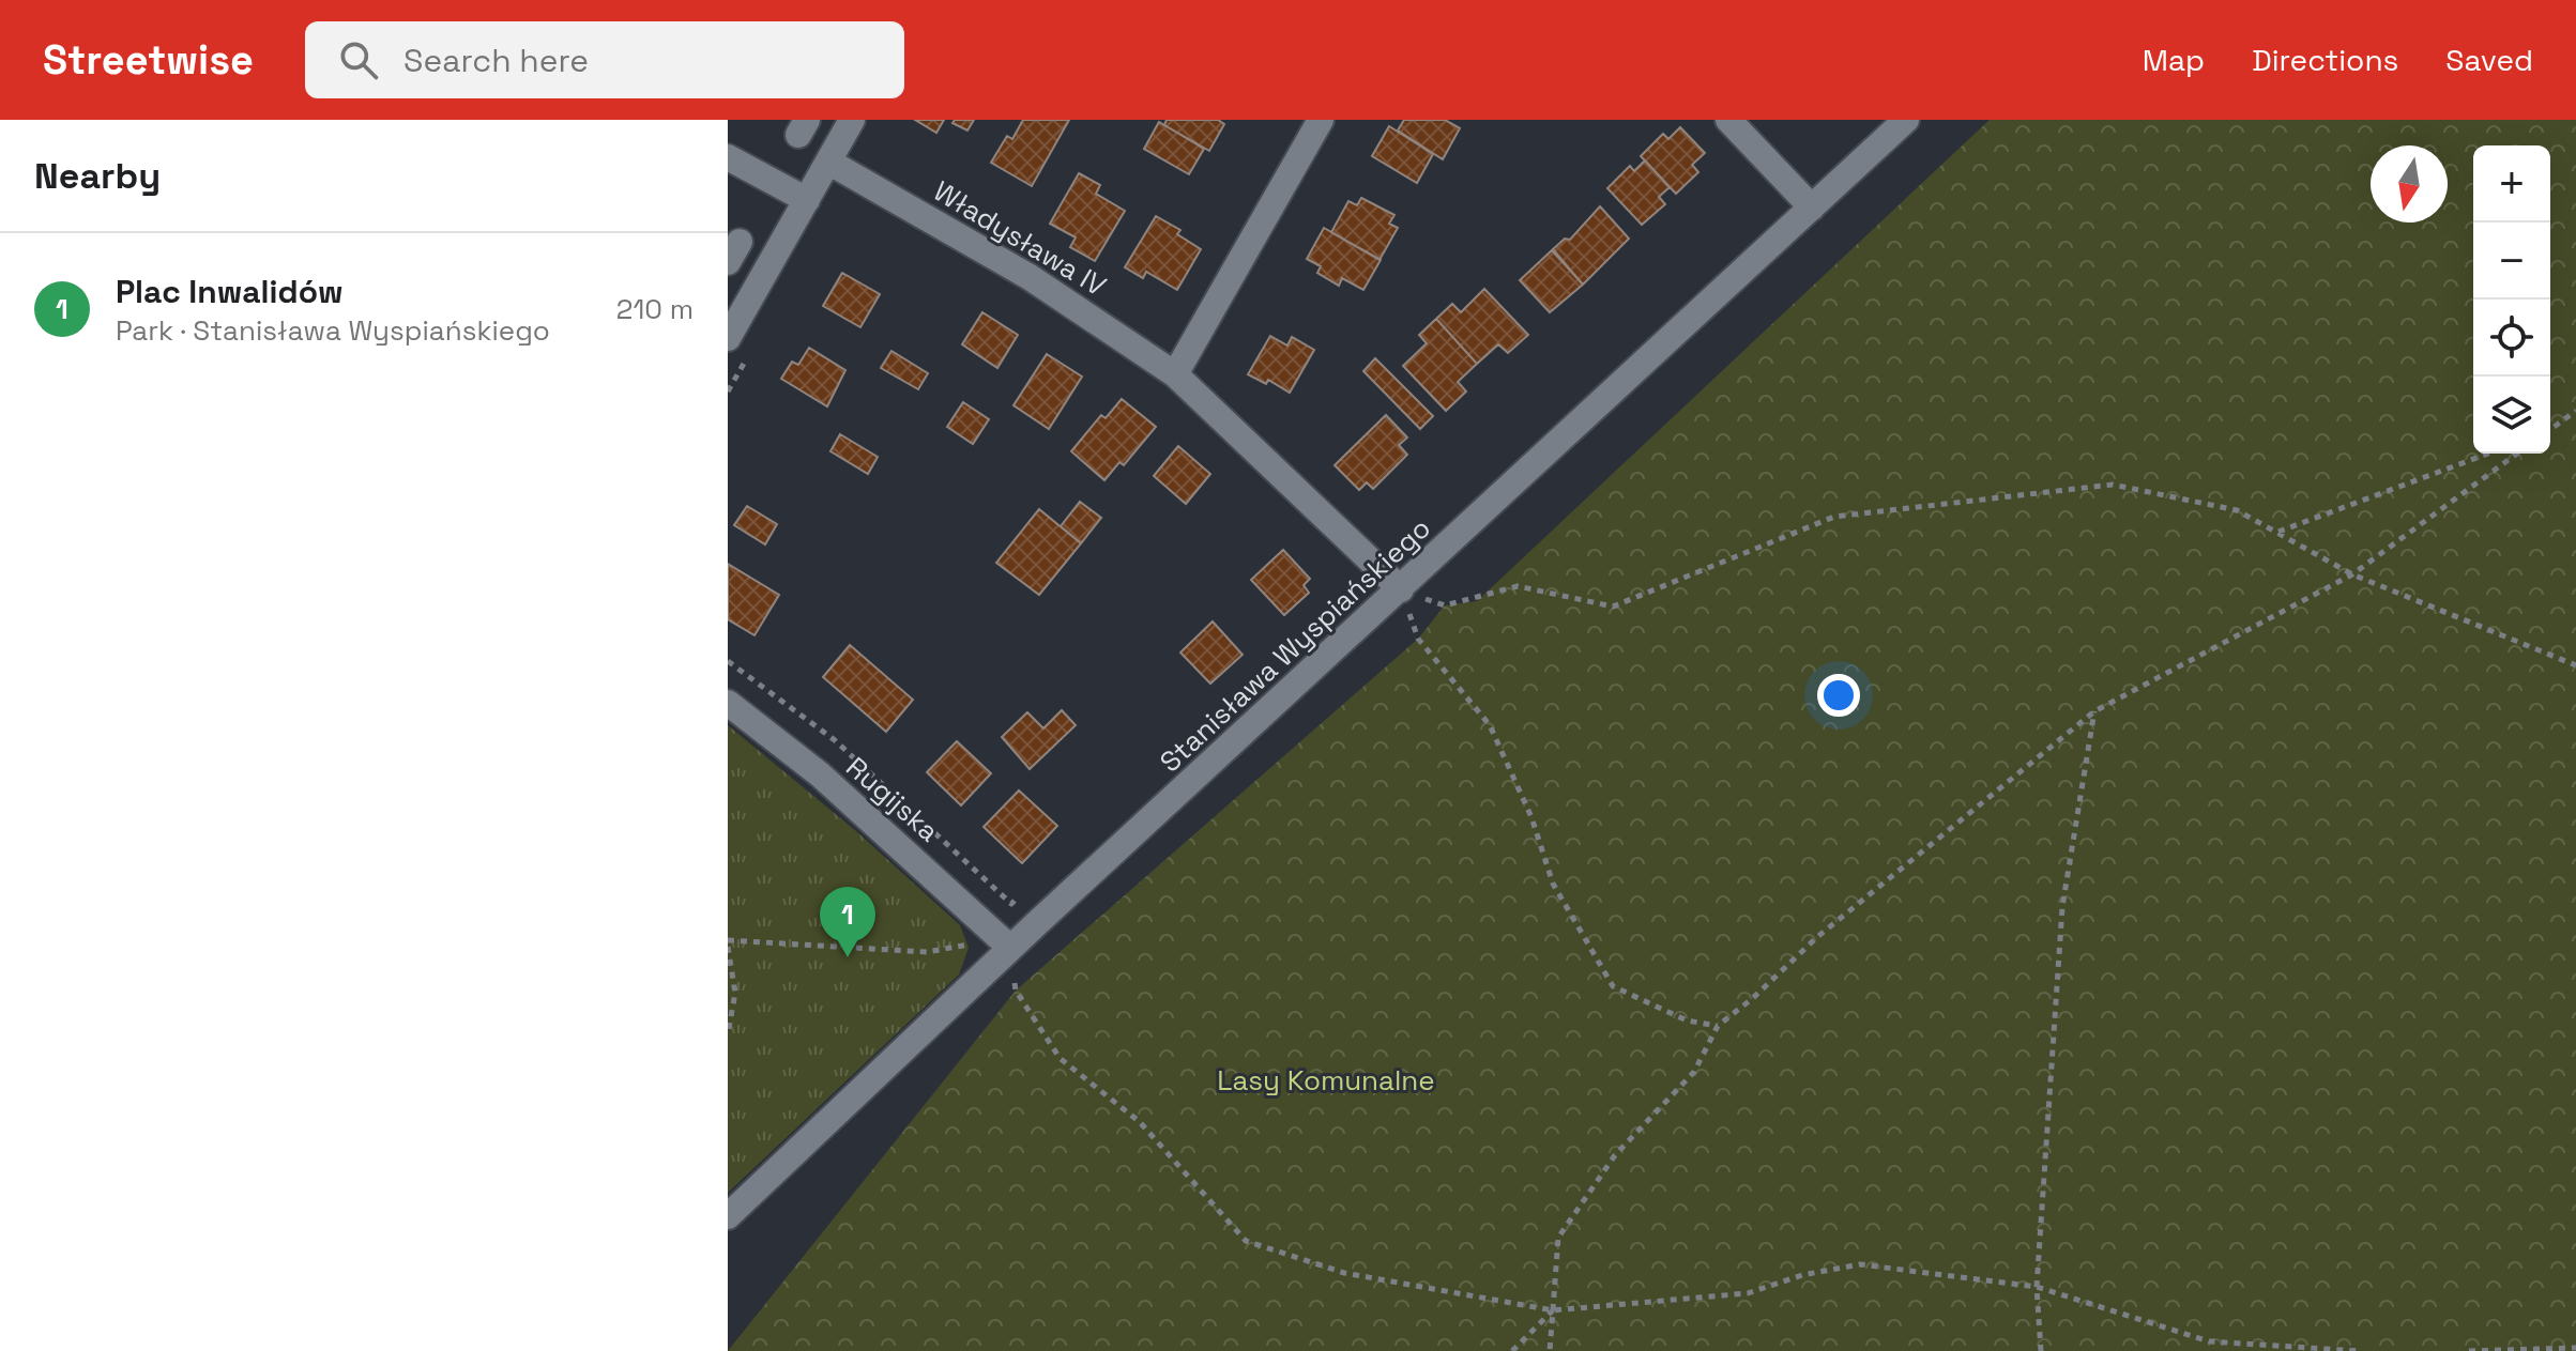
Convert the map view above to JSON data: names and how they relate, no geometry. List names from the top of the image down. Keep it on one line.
{"streets":{"street":["Władysława IV","Stanisława Wyspiańskiego","Rugijska"]},"crossings":[["Władysława IV","Stanisława Wyspiańskiego"],["Stanisława Wyspiańskiego","Rugijska"]],"parks":["Lasy Komunalne"],"north":"bottom","page":{"header":"Streetwise","search":"Search here","nav":["Map","Directions","Saved"],"heading":"Nearby","map_buttons":["+","−"],"list":[{"mark":"1","name":"Plac Inwalidów","note":"Park · Stanisława Wyspiańskiego","value":"210 m"}],"pins":"1"}}
